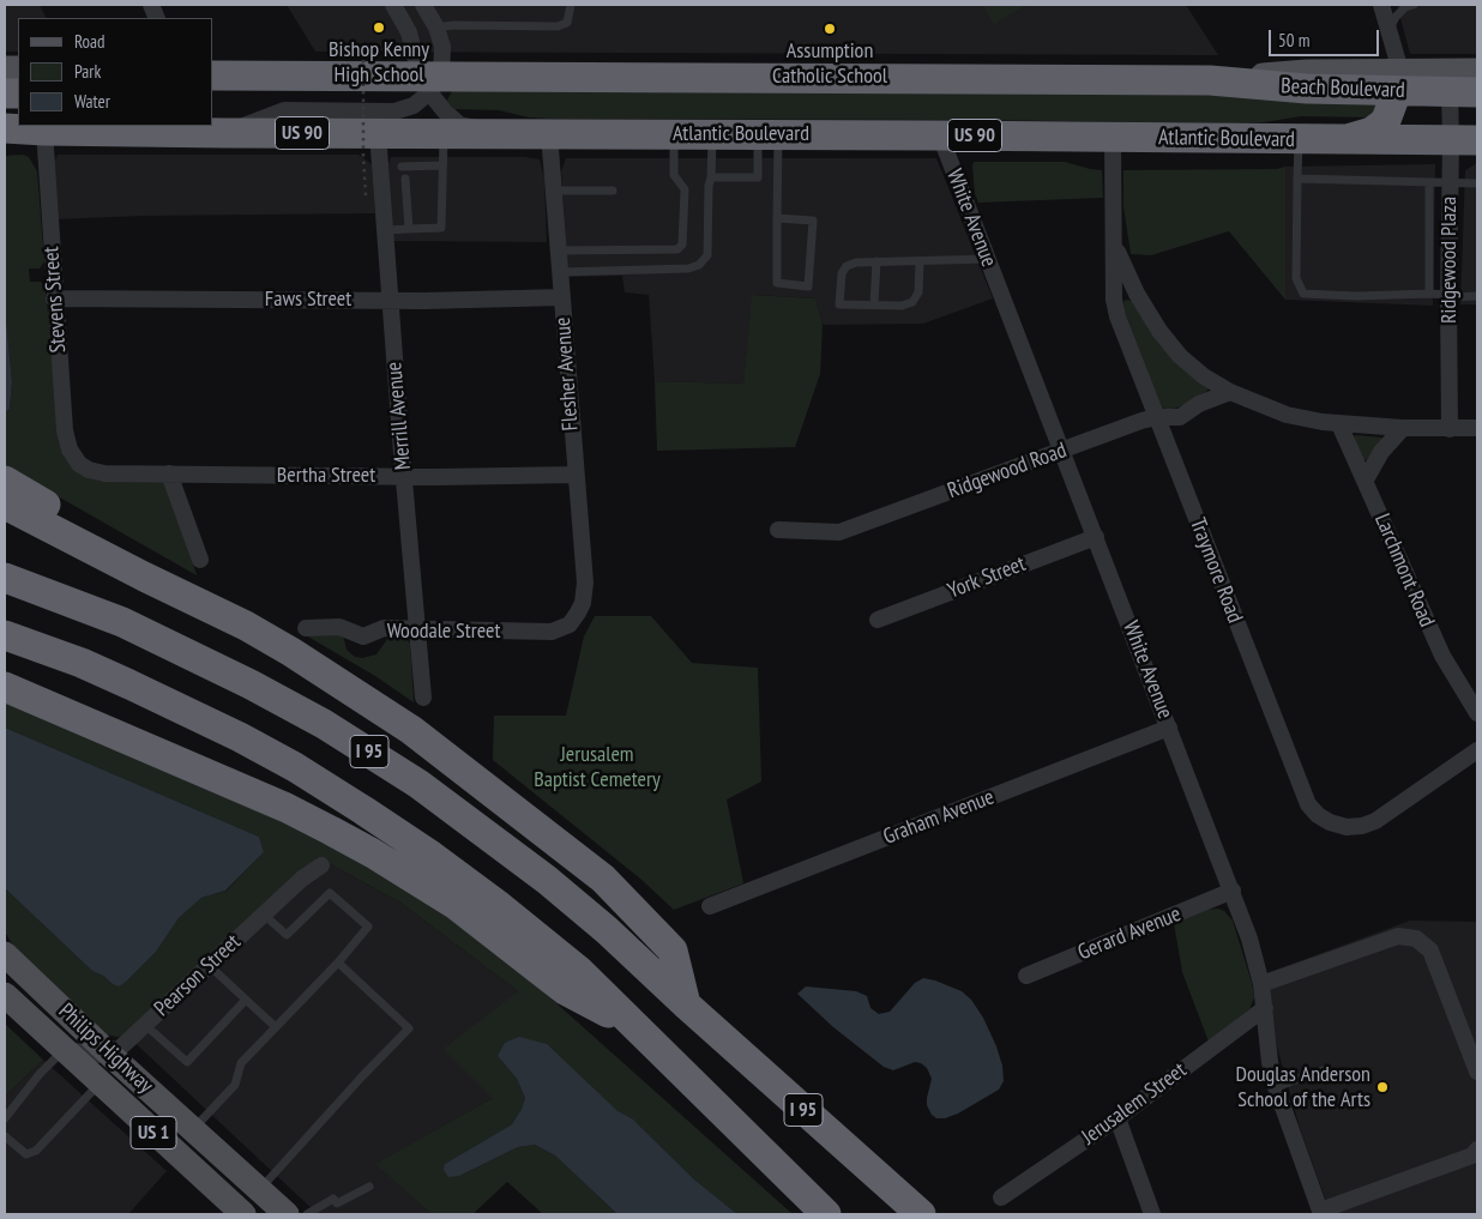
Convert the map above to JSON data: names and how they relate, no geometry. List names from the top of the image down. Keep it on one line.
{"streets":{"highway":["Beach Boulevard","US 90","Atlantic Boulevard","I 95"],"main road":["Philips Highway","US 1"],"street":["White Avenue","Ridgewood Plaza","Stevens Street","Faws Street","Flesher Avenue","Merrill Avenue","Ridgewood Road","Bertha Street","Traymore Road","Larchmont Road","York Street","Woodale Street","Graham Avenue","Gerard Avenue","Pearson Street","Jerusalem Street"]},"crossings":[["Beach Boulevard","Ridgewood Plaza"],["US 90","Atlantic Boulevard"],["US 90","Stevens Street"],["Atlantic Boulevard","White Avenue"],["Atlantic Boulevard","Ridgewood Plaza"],["Atlantic Boulevard","Stevens Street"],["Atlantic Boulevard","Flesher Avenue"],["Atlantic Boulevard","Merrill Avenue"],["Atlantic Boulevard","Traymore Road"],["White Avenue","Ridgewood Road"],["White Avenue","York Street"],["White Avenue","Graham Avenue"],["White Avenue","Gerard Avenue"],["White Avenue","Jerusalem Street"],["Stevens Street","Faws Street"],["Stevens Street","Bertha Street"],["Faws Street","Flesher Avenue"],["Faws Street","Merrill Avenue"],["Flesher Avenue","Bertha Street"],["Flesher Avenue","Woodale Street"],["Merrill Avenue","Bertha Street"],["Merrill Avenue","Woodale Street"],["Ridgewood Road","Traymore Road"],["Pearson Street","Philips Highway"]],"parks":["Jerusalem Baptist Cemetery"],"places":["Bishop Kenny High School","Assumption Catholic School","Douglas Anderson School of the Arts"],"legend":["Road","Park","Water"],"scale_bar":"50 m"}
